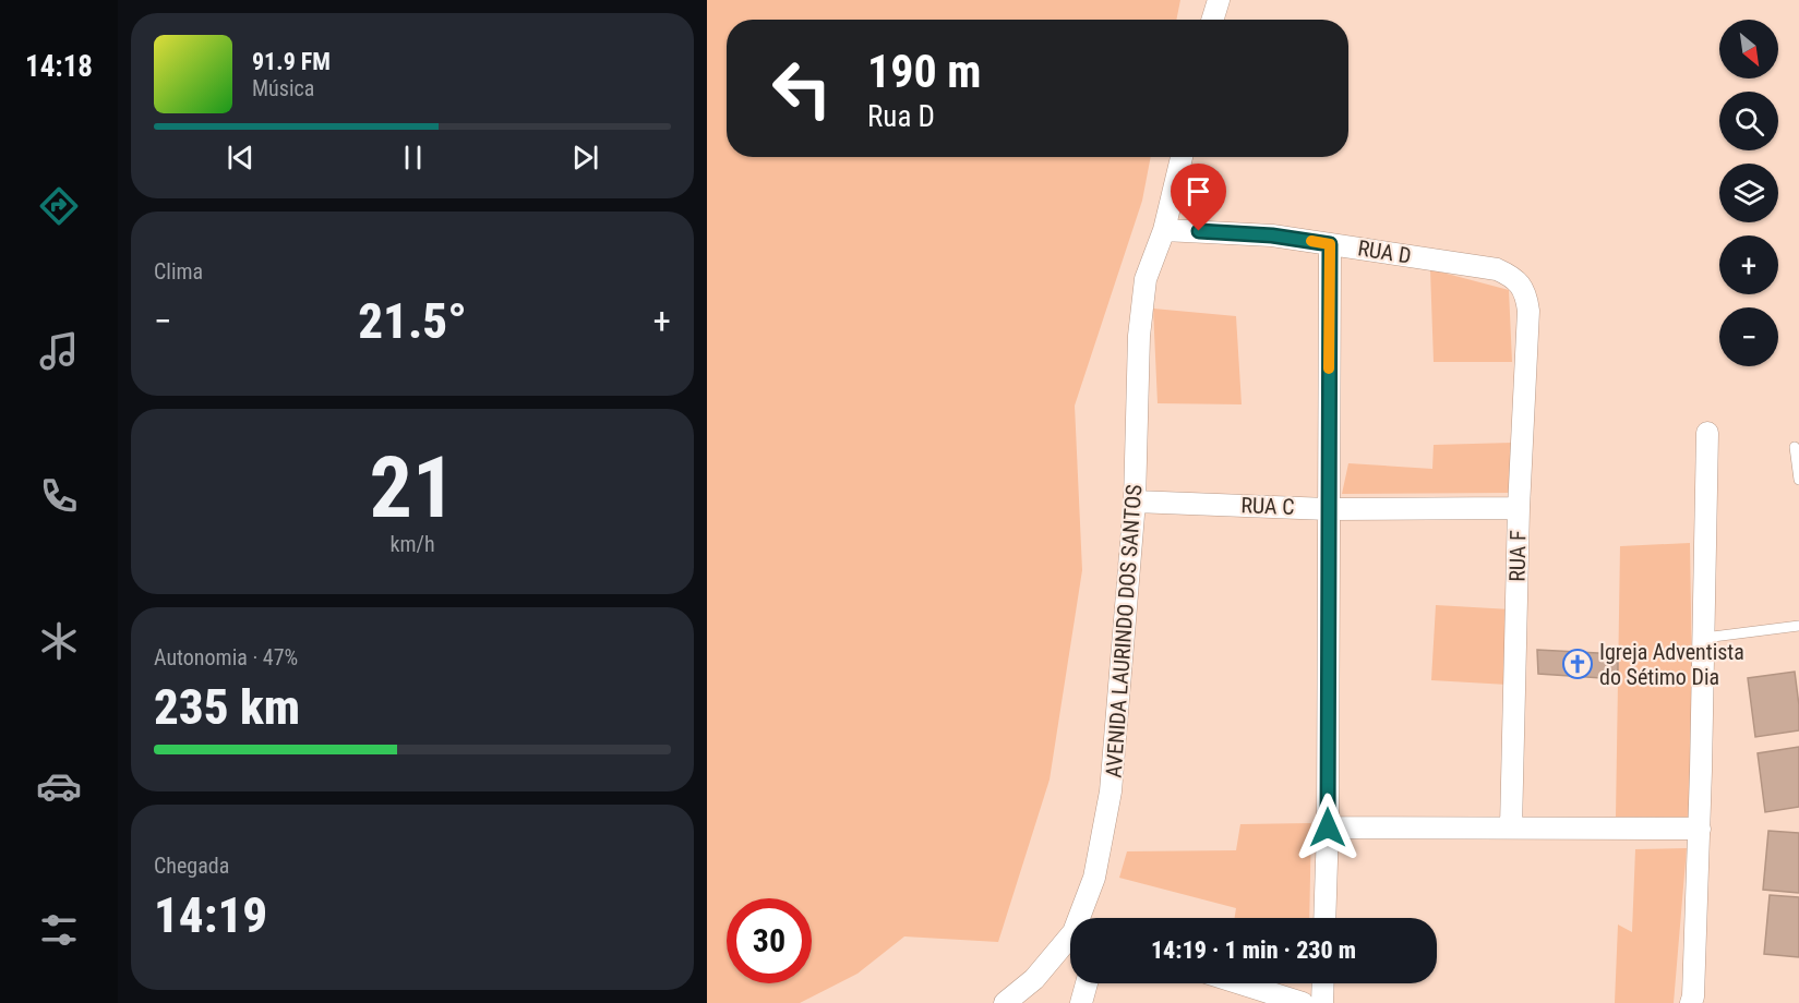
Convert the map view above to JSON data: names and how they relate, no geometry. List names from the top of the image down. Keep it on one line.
{"streets":{"street":["RUA D","RUA C","RUA F","AVENIDA LAURINDO DOS SANTOS"]},"crossings":[["RUA D","RUA F"],["RUA D","AVENIDA LAURINDO DOS SANTOS"],["RUA C","RUA F"],["RUA C","AVENIDA LAURINDO DOS SANTOS"]],"places":{"church":["Igreja Adventista do Sétimo Dia"]},"north":"bottom right","page":{"tabs":"14:18","map_buttons":["+","−"],"turn":["190 m","Rua D"],"song":["91.9 FM","Música"],"tile":["Clima",["21","km/h"],["Autonomia · 47%","235 km"],["Chegada","14:19"]],"heat":["−","21.5°","+"],"limit":"30","trip":"14:19 · 1 min · 230 m"}}
